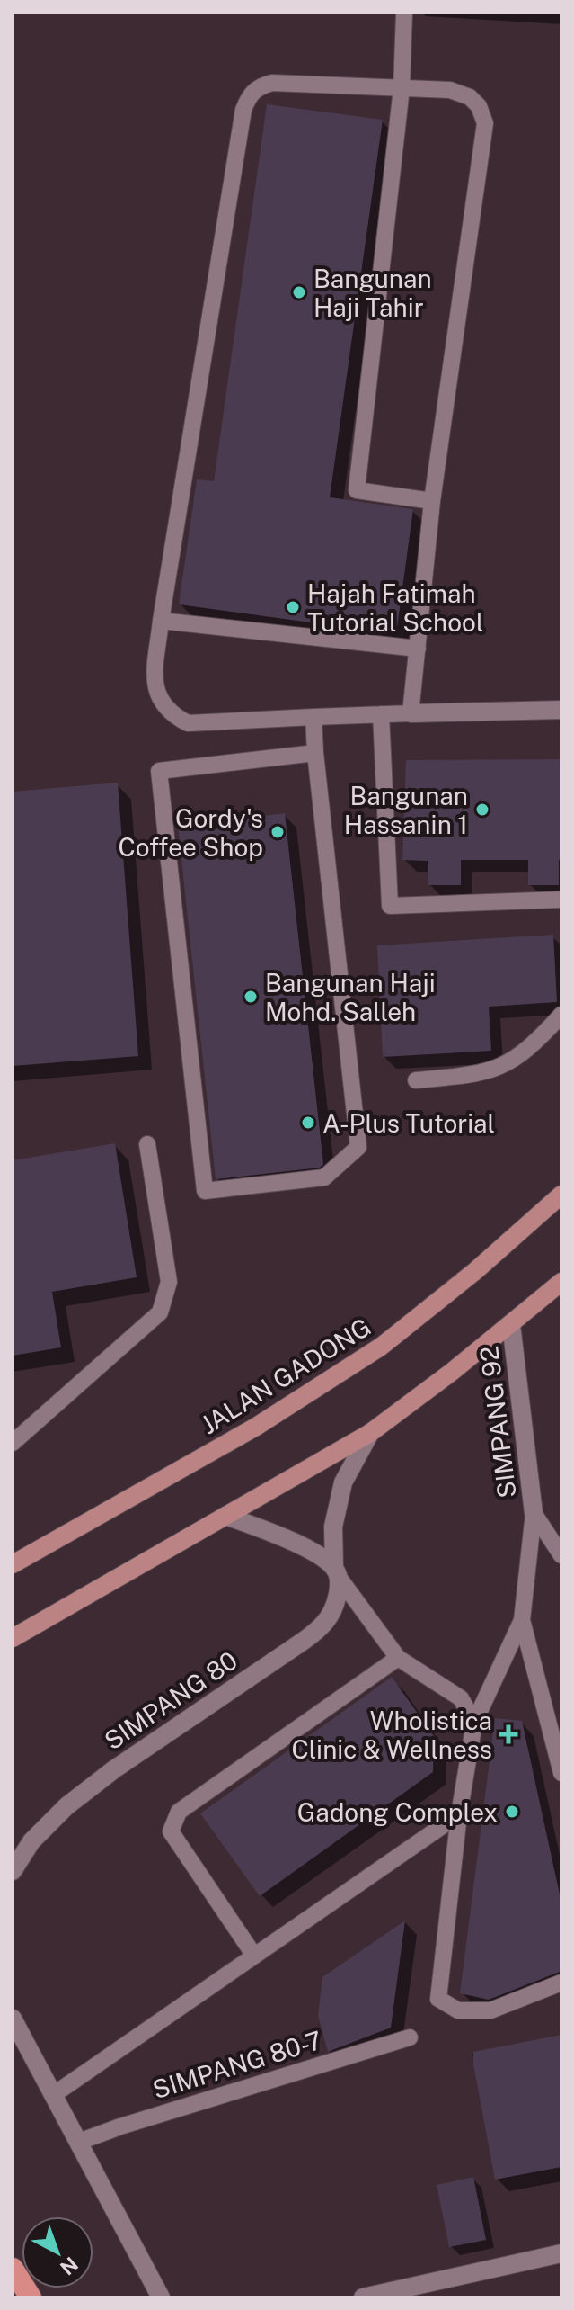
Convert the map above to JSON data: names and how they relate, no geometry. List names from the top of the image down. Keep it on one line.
{"streets":{"main road":["JALAN GADONG"],"street":["SIMPANG 92","SIMPANG 80"],"lane":["SIMPANG 80-7"]},"places":{"other":["Bangunan Haji Tahir","Hajah Fatimah Tutorial School","Bangunan Hassanin 1","Gordy's Coffee Shop","Bangunan Haji Mohd. Salleh","A-Plus Tutorial","Gadong Complex"],"health":["Wholistica Clinic & Wellness"]},"north":"bottom right"}
